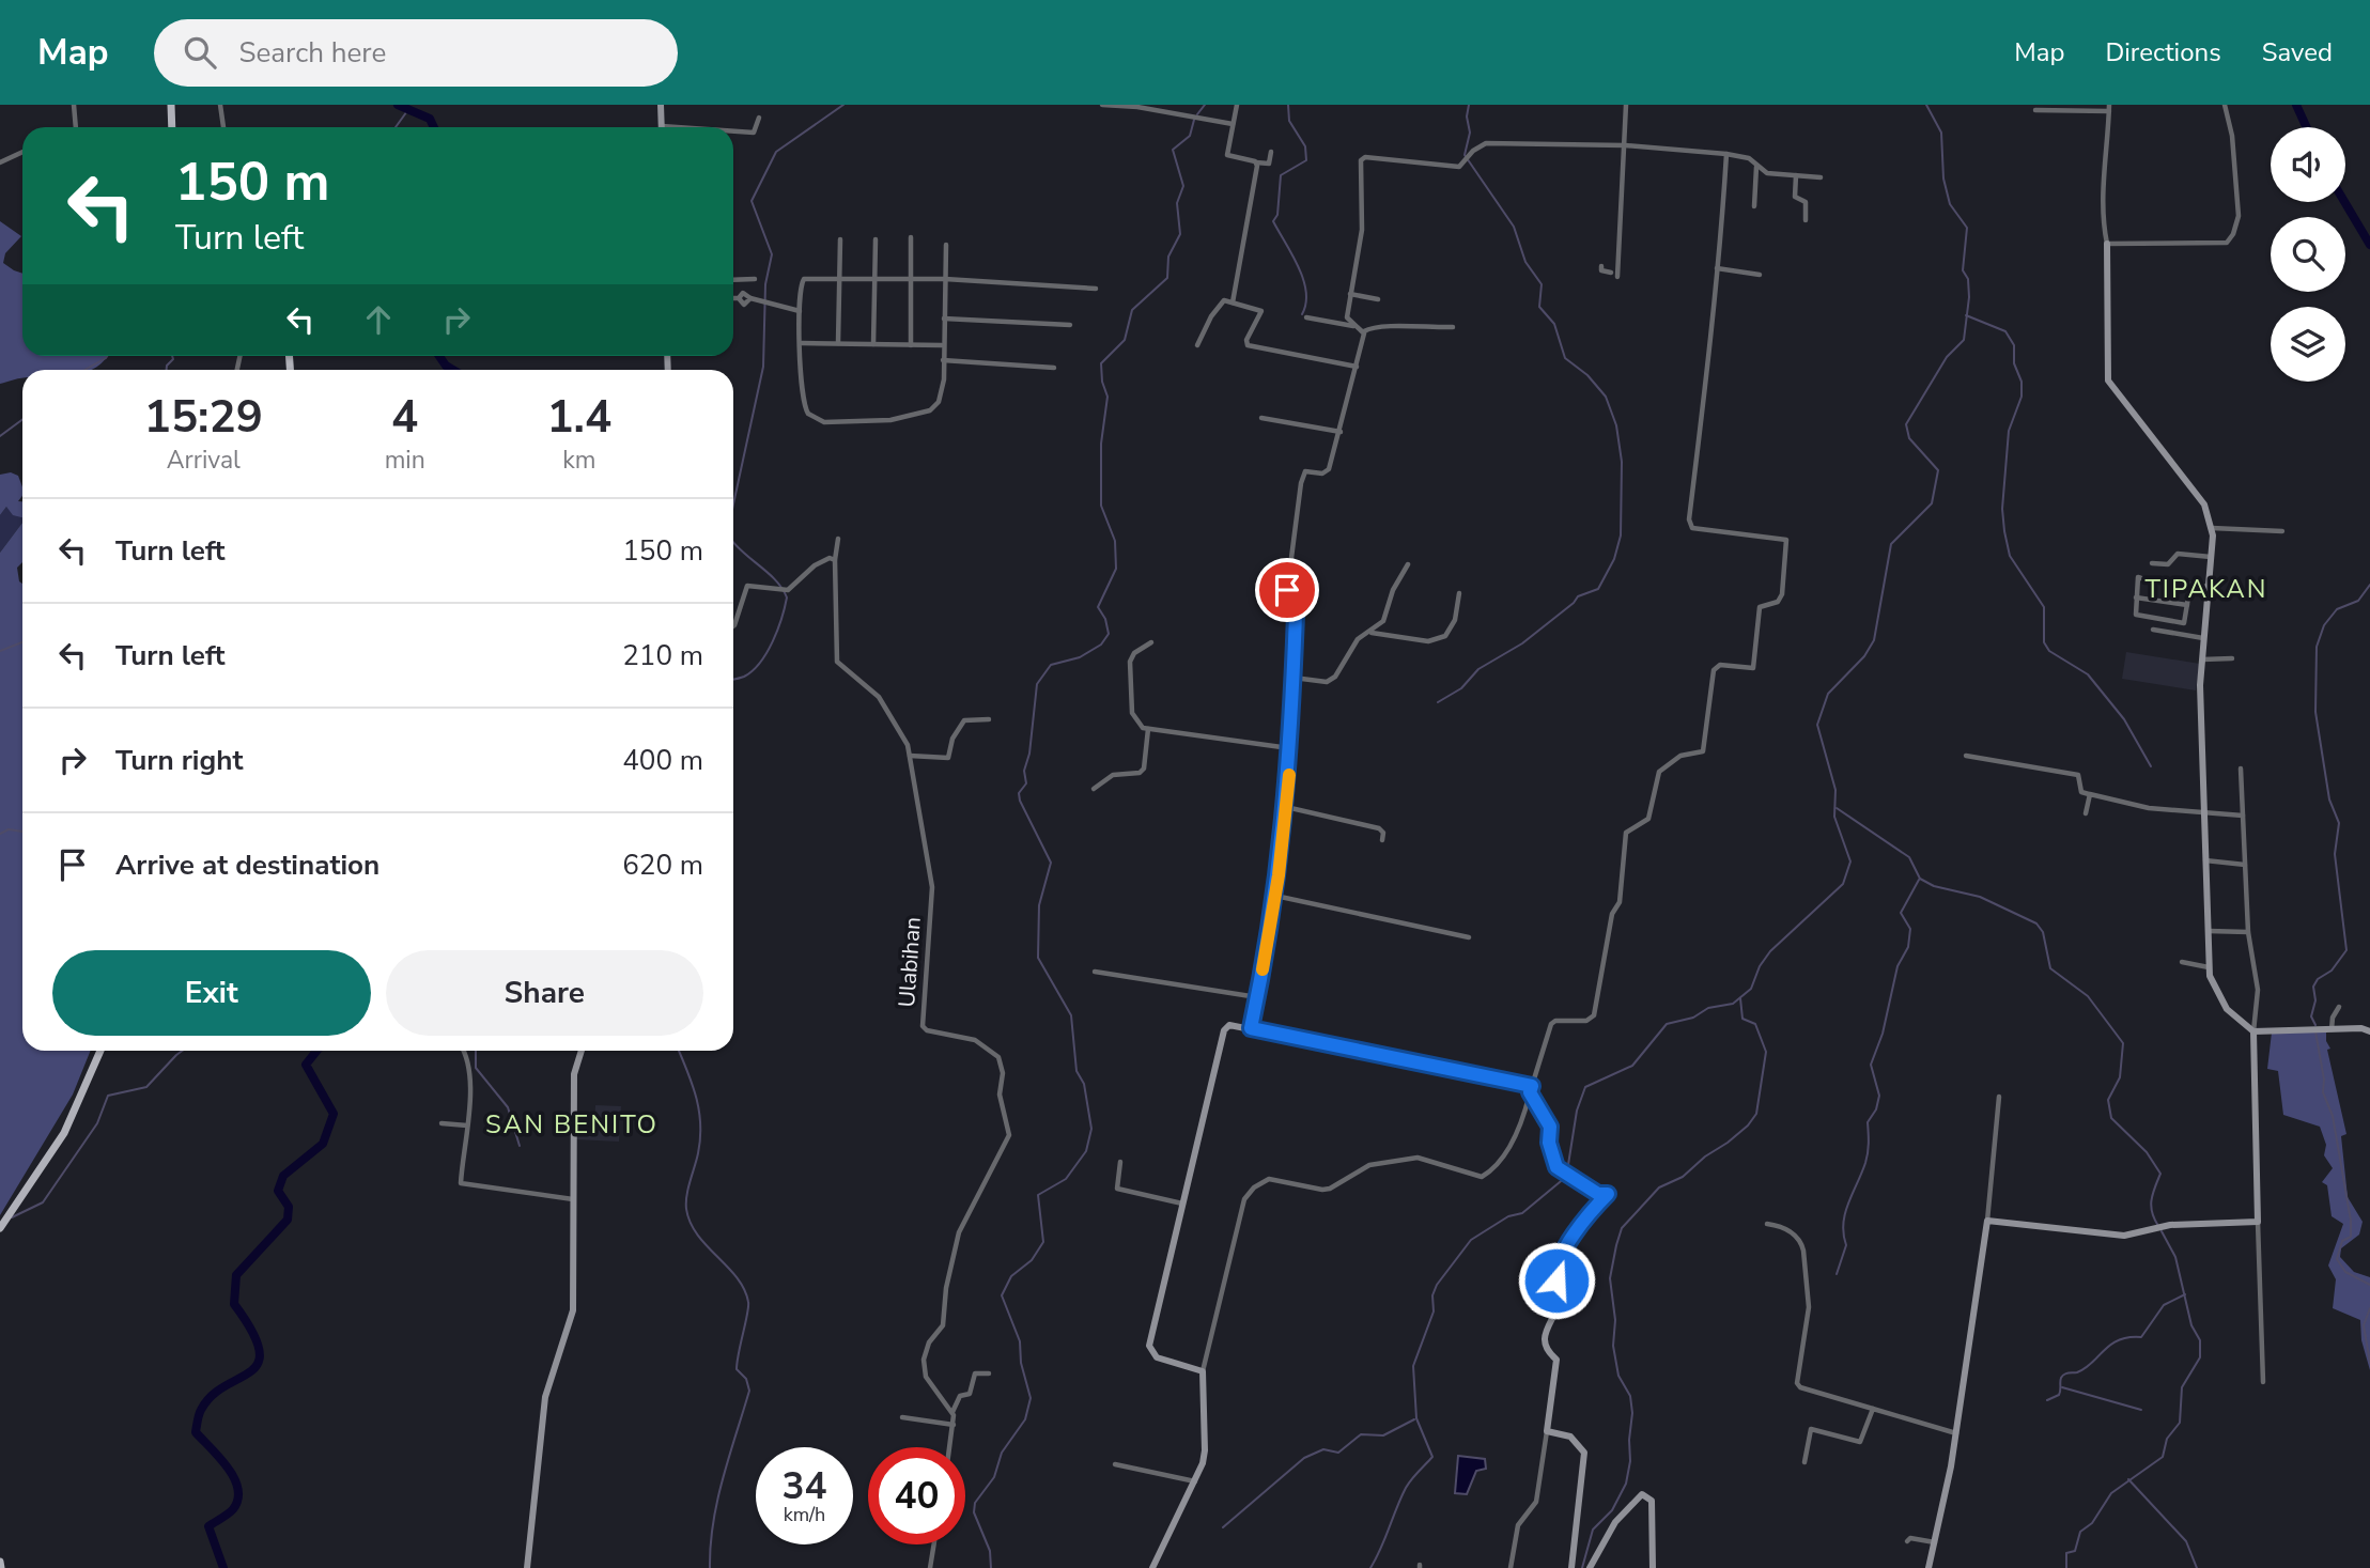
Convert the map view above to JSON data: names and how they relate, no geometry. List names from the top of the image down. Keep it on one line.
{"streets":{"street":["Ulabihan"]},"districts":["TIPAKAN","SAN BENITO"],"page":{"header":"Map","search":"Search here","nav":["Map","Directions","Saved"],"turn":["150 m","Turn left"],"eta":["15:29","Arrival","4","min","1.4","km"],"list":[{"name":"Turn left","value":"150 m"},{"name":"Turn left","value":"210 m"},{"name":"Turn right","value":"400 m"},{"name":"Arrive at destination","value":"620 m"}],"buttons":["Exit","Share"],"speed":"34 km/h","limit":"40"}}
